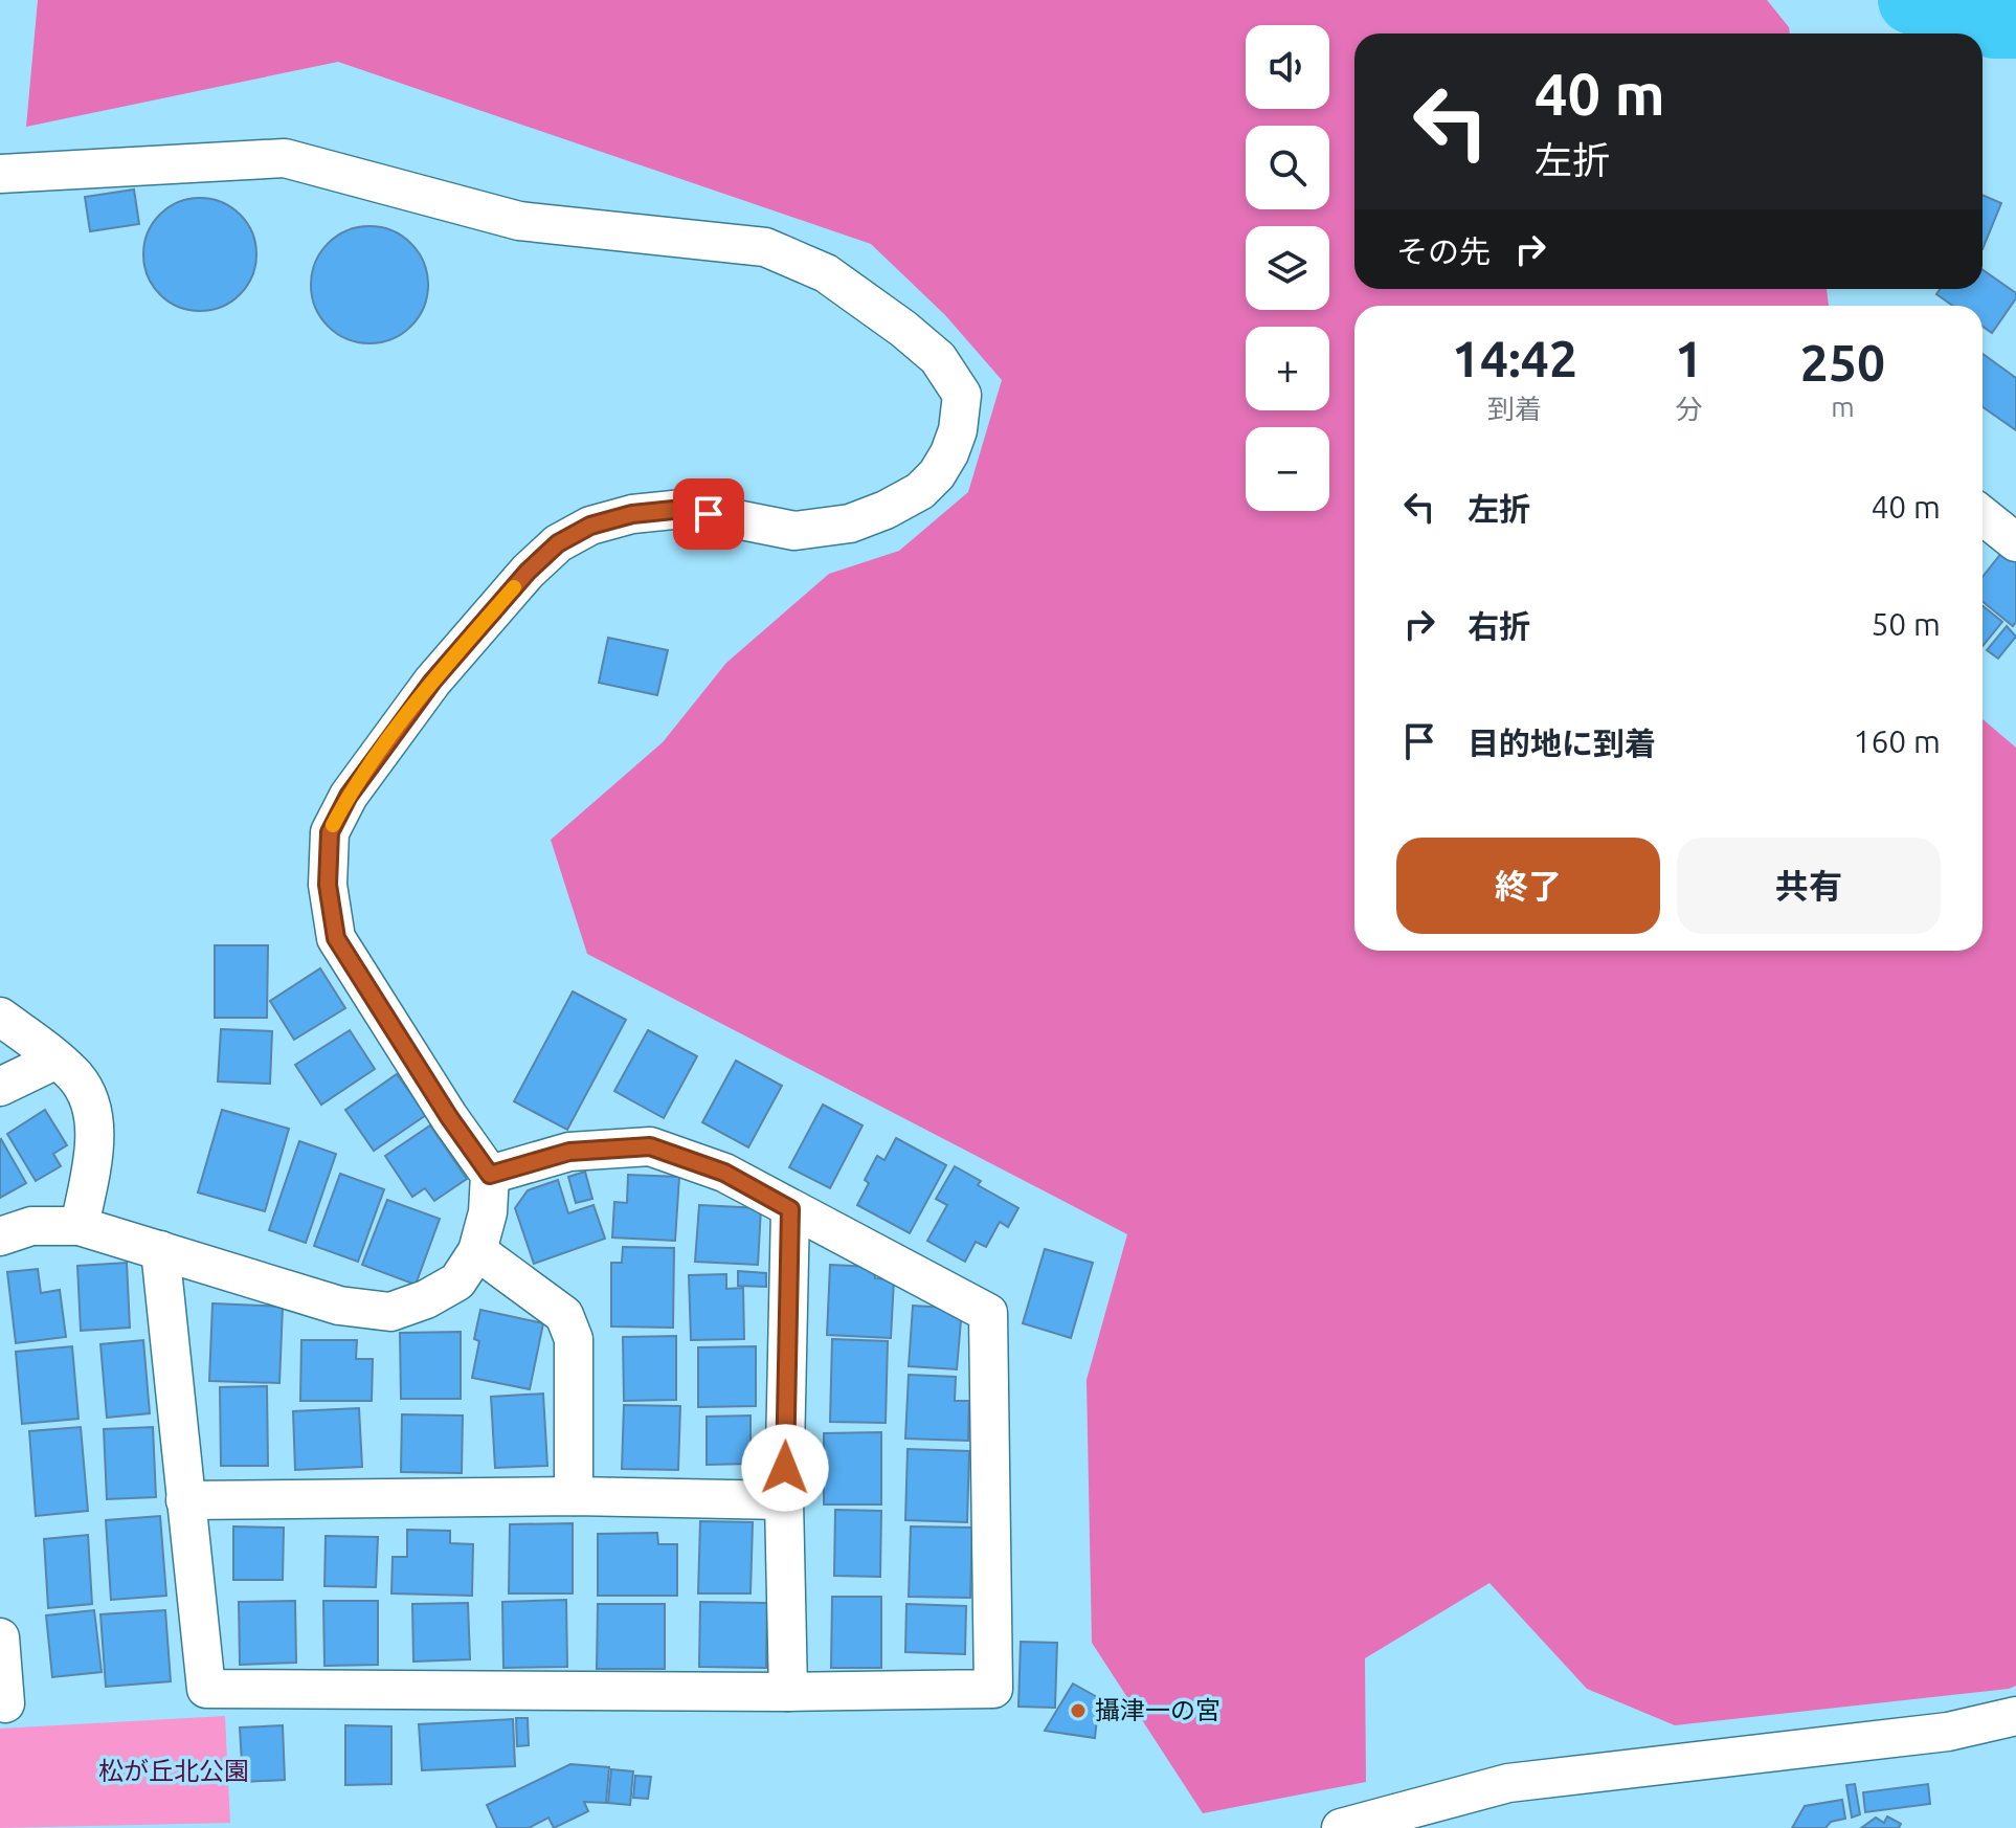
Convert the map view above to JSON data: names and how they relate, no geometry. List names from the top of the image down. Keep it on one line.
{"parks":["松が丘北公園"],"places":["攝津一の宮"],"page":{"map_buttons":["+","−"],"turn":["40 m","左折"],"then":"その先","eta":["14:42","到着","1","分","250","m"],"list":[{"name":"左折","value":"40 m"},{"name":"右折","value":"50 m"},{"name":"目的地に到着","value":"160 m"}],"buttons":["終了","共有"]}}
